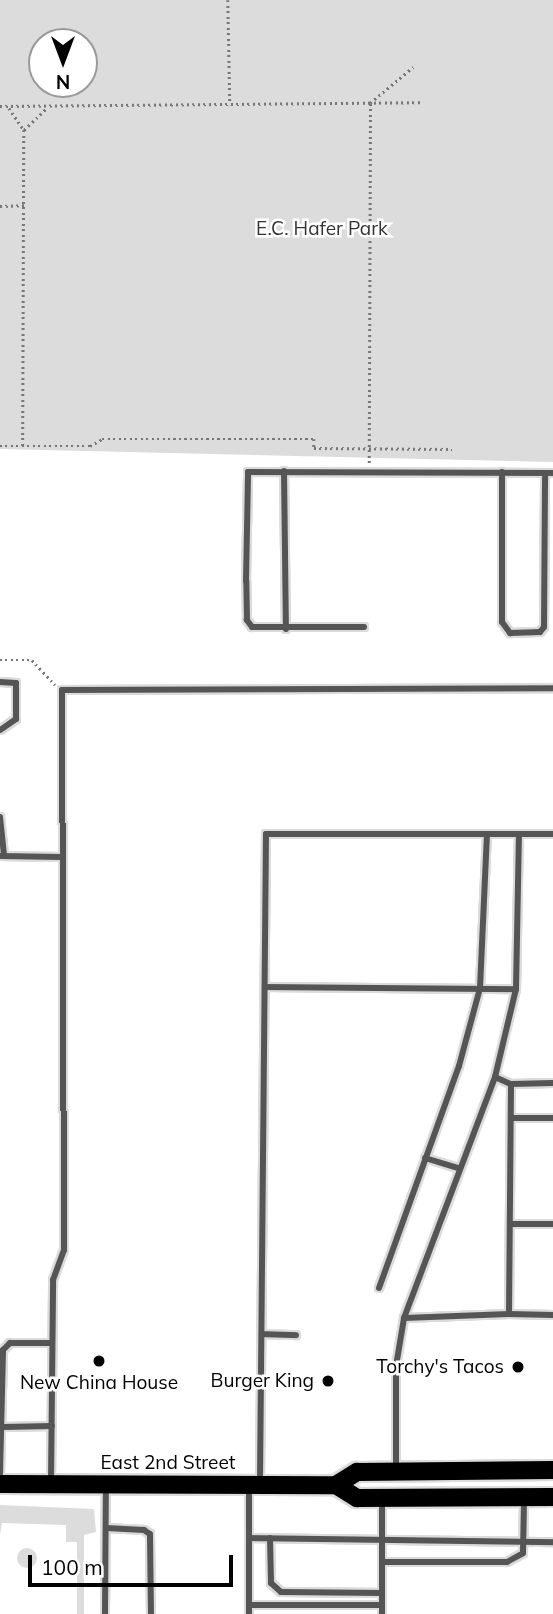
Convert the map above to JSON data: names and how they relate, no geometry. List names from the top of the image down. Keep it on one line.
{"streets":{"main road":["East 2nd Street"]},"parks":["E.C. Hafer Park"],"places":["New China House","Torchy's Tacos","Burger King"],"scale_bar":"100 m","north":"bottom"}
